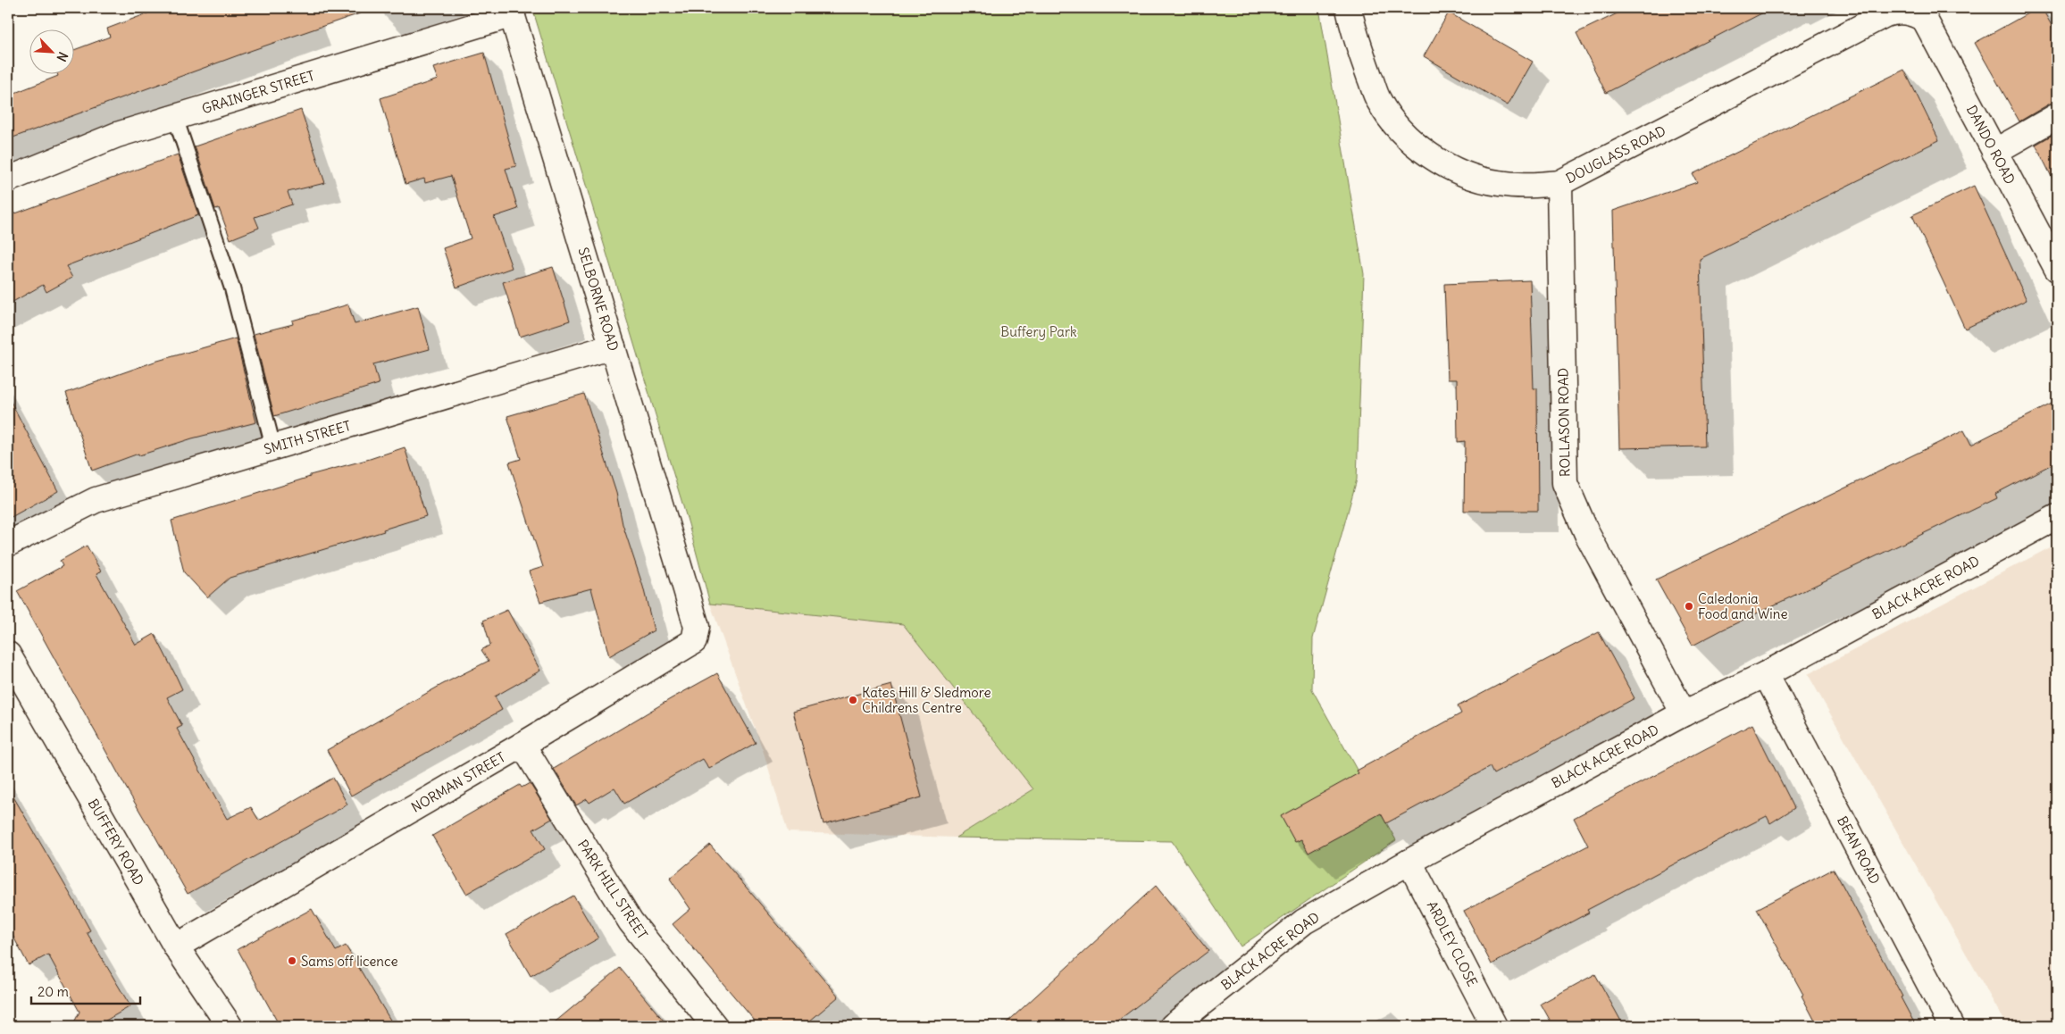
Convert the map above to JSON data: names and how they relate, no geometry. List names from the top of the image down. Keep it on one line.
{"streets":{"street":["GRAINGER STREET","DANDO ROAD","DOUGLASS ROAD","SELBORNE ROAD","ROLLASON ROAD","SMITH STREET","BLACK ACRE ROAD","NORMAN STREET","BUFFERY ROAD","BEAN ROAD","PARK HILL STREET","ARDLEY CLOSE"]},"crossings":[["GRAINGER STREET","SELBORNE ROAD"],["DANDO ROAD","DOUGLASS ROAD"],["DOUGLASS ROAD","ROLLASON ROAD"],["SELBORNE ROAD","SMITH STREET"],["SELBORNE ROAD","NORMAN STREET"],["ROLLASON ROAD","BLACK ACRE ROAD"],["BLACK ACRE ROAD","BEAN ROAD"],["BLACK ACRE ROAD","ARDLEY CLOSE"],["NORMAN STREET","BUFFERY ROAD"],["NORMAN STREET","PARK HILL STREET"]],"parks":["Buffery Park"],"places":["Caledonia Food and Wine","Kates Hill & Sledmore Childrens Centre","Sams off licence"],"scale_bar":"20 m","north":"bottom right"}
